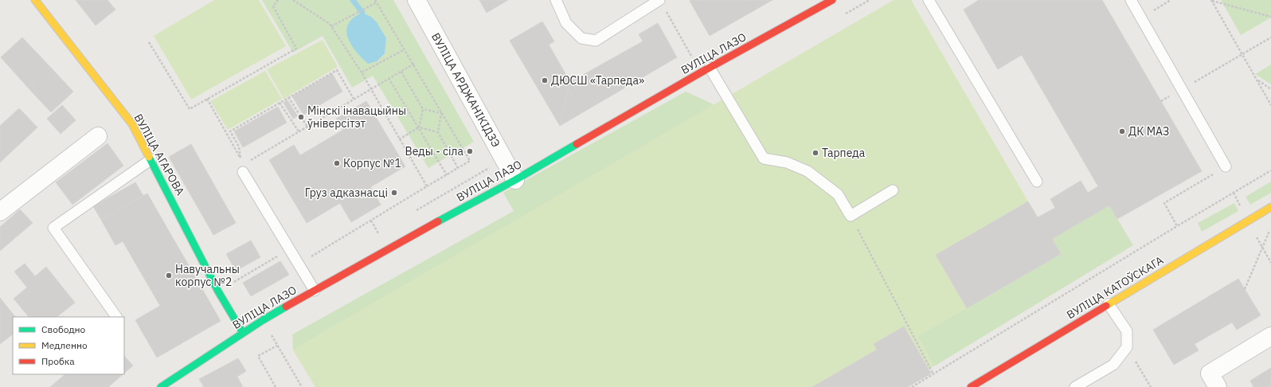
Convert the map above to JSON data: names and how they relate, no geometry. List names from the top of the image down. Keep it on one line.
{"streets":{"street":["ВУЛІЦА ЛАЗО","ВУЛІЦА АРДЖАНІКІДЗЭ","ВУЛІЦА АГАРОВА","ВУЛІЦА КАТОЎСКАГА"]},"crossings":[["ВУЛІЦА ЛАЗО","ВУЛІЦА АРДЖАНІКІДЗЭ"],["ВУЛІЦА ЛАЗО","ВУЛІЦА АГАРОВА"]],"places":["ДЮСШ «Тарпеда»","Мінскі інавацыйны ўніверсітэт","ДК МАЗ","Веды - сіла","Тарпеда","Корпус №1","Груз адказнасці","Навучальны корпус №2"],"legend":["Свободно","Медленно","Пробка"]}
